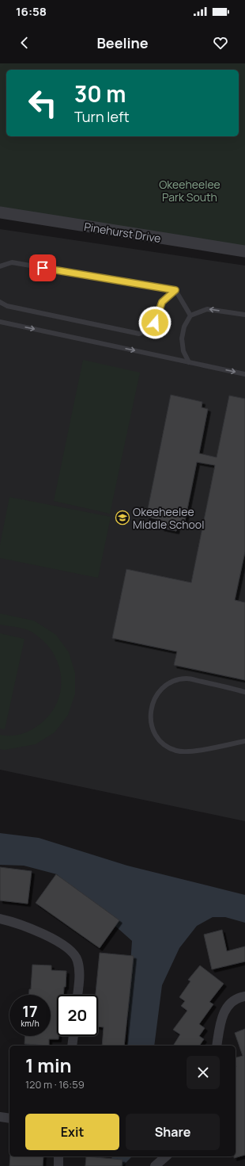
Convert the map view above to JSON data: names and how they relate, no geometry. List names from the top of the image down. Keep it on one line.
{"streets":{"street":["Pinehurst Drive"]},"parks":["Okeeheelee Park South"],"places":{"school or university":["Okeeheelee Middle School"]},"page":{"status":"16:58","header":"Beeline","turn":["30 m","Turn left"],"speed":"17 km/h","limit":"20","heading":["1 min","120 m · 16:59"],"buttons":["Exit","Share"]}}
